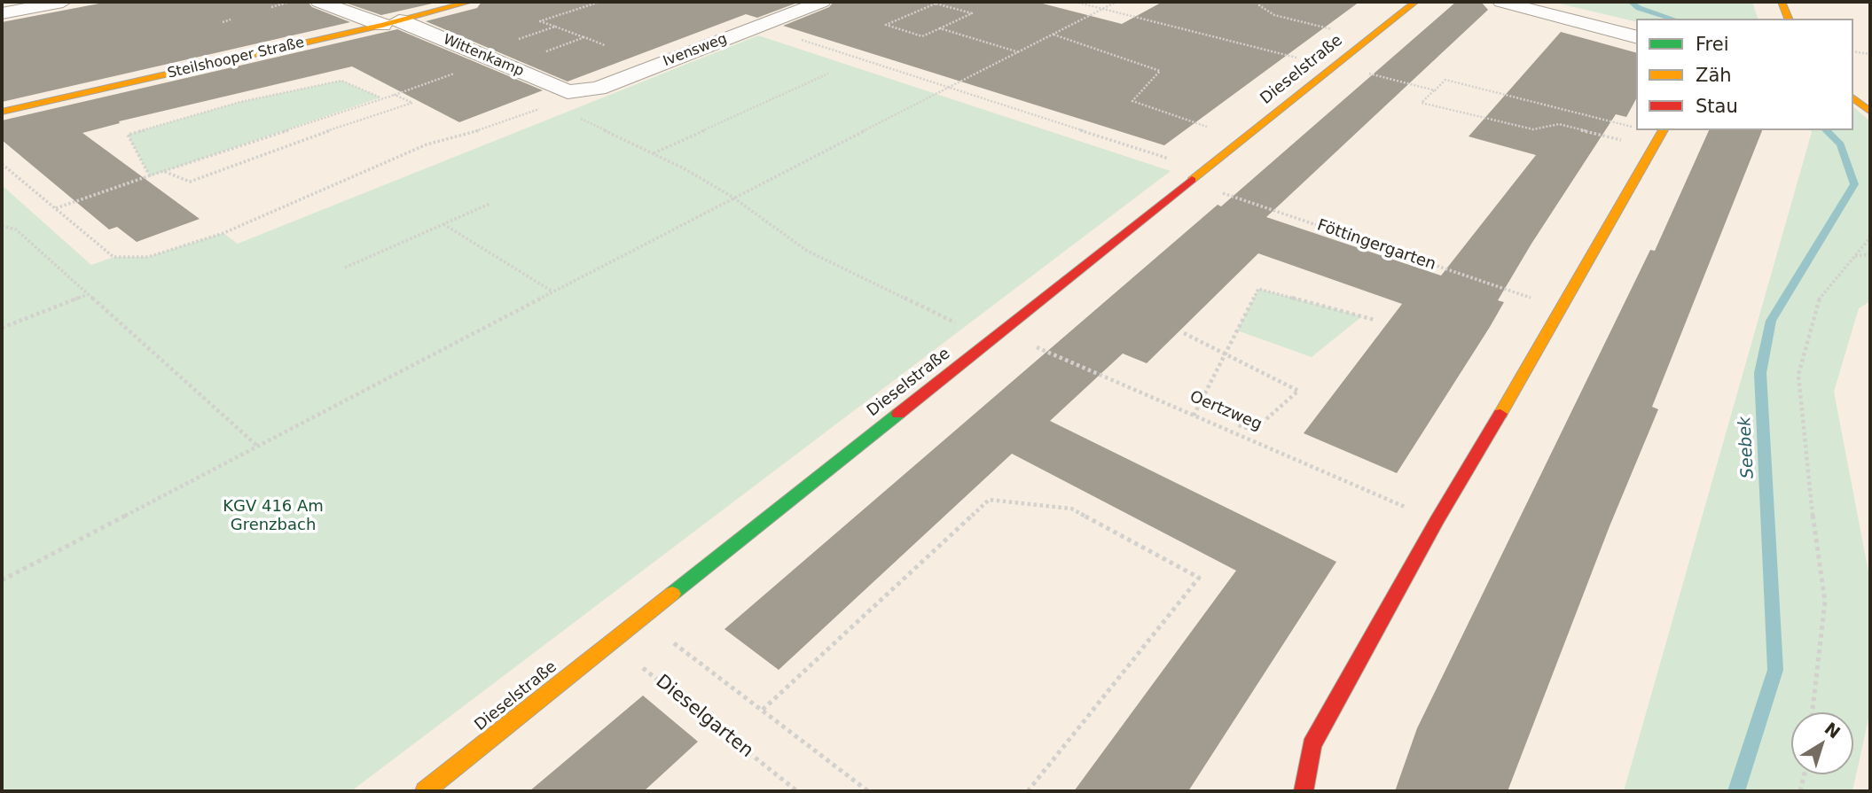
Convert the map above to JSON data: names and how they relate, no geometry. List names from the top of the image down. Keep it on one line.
{"streets":{"street":["Ivensweg","Wittenkamp","Steilshooper Straße","Dieselstraße"],"path":["Föttingergarten","Oertzweg","Dieselgarten"]},"crossings":[["Ivensweg","Wittenkamp"],["Wittenkamp","Steilshooper Straße"],["Dieselstraße","Föttingergarten"],["Dieselstraße","Oertzweg"],["Dieselstraße","Dieselgarten"]],"water":["Seebek"],"parks":["KGV 416 Am Grenzbach"],"legend":["Frei","Zäh","Stau"],"north":"top right"}
